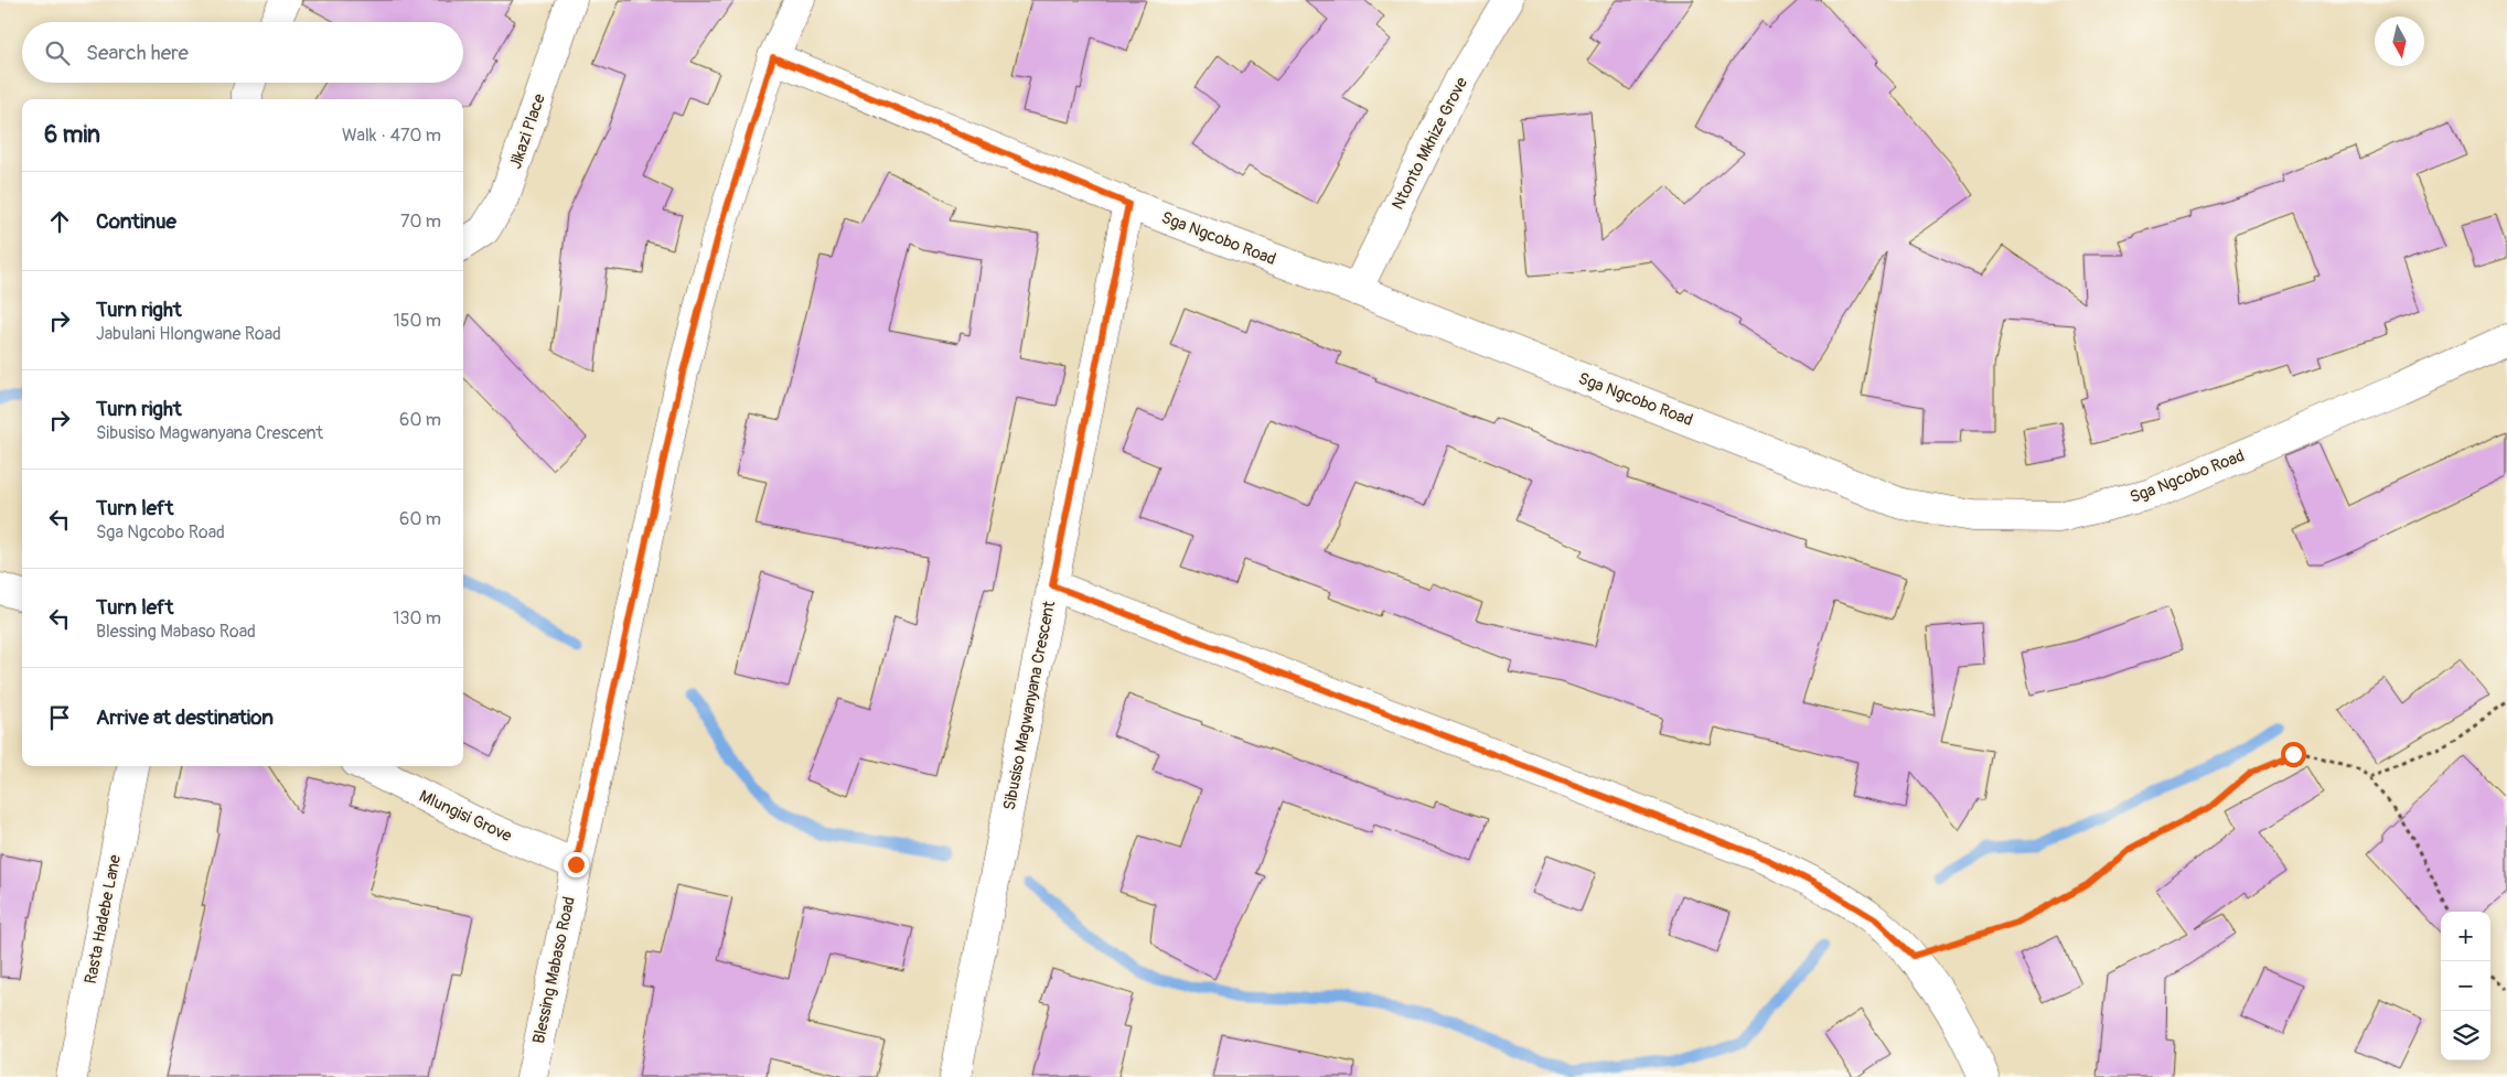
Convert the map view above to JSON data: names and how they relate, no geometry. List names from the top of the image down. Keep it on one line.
{"streets":{"street":["Jikazi Place","Ntonto Mkhize Grove","Sga Ngcobo Road","Sibusiso Magwanyana Crescent","Mlungisi Grove","Rasta Hadebe Lane","Blessing Mabaso Road"]},"crossings":[["Ntonto Mkhize Grove","Sga Ngcobo Road"],["Sga Ngcobo Road","Sibusiso Magwanyana Crescent"],["Sga Ngcobo Road","Blessing Mabaso Road"],["Mlungisi Grove","Blessing Mabaso Road"]],"north":"bottom","page":{"search":"Search here","heading":["6 min","Walk · 470 m"],"list":[["Continue","70 m"],["Turn right","Jabulani Hlongwane Road","150 m"],["Turn right","Sibusiso Magwanyana Crescent","60 m"],["Turn left","Sga Ngcobo Road","60 m"],["Turn left","Blessing Mabaso Road","130 m"],"Arrive at destination"],"map_buttons":["+","−"]}}
